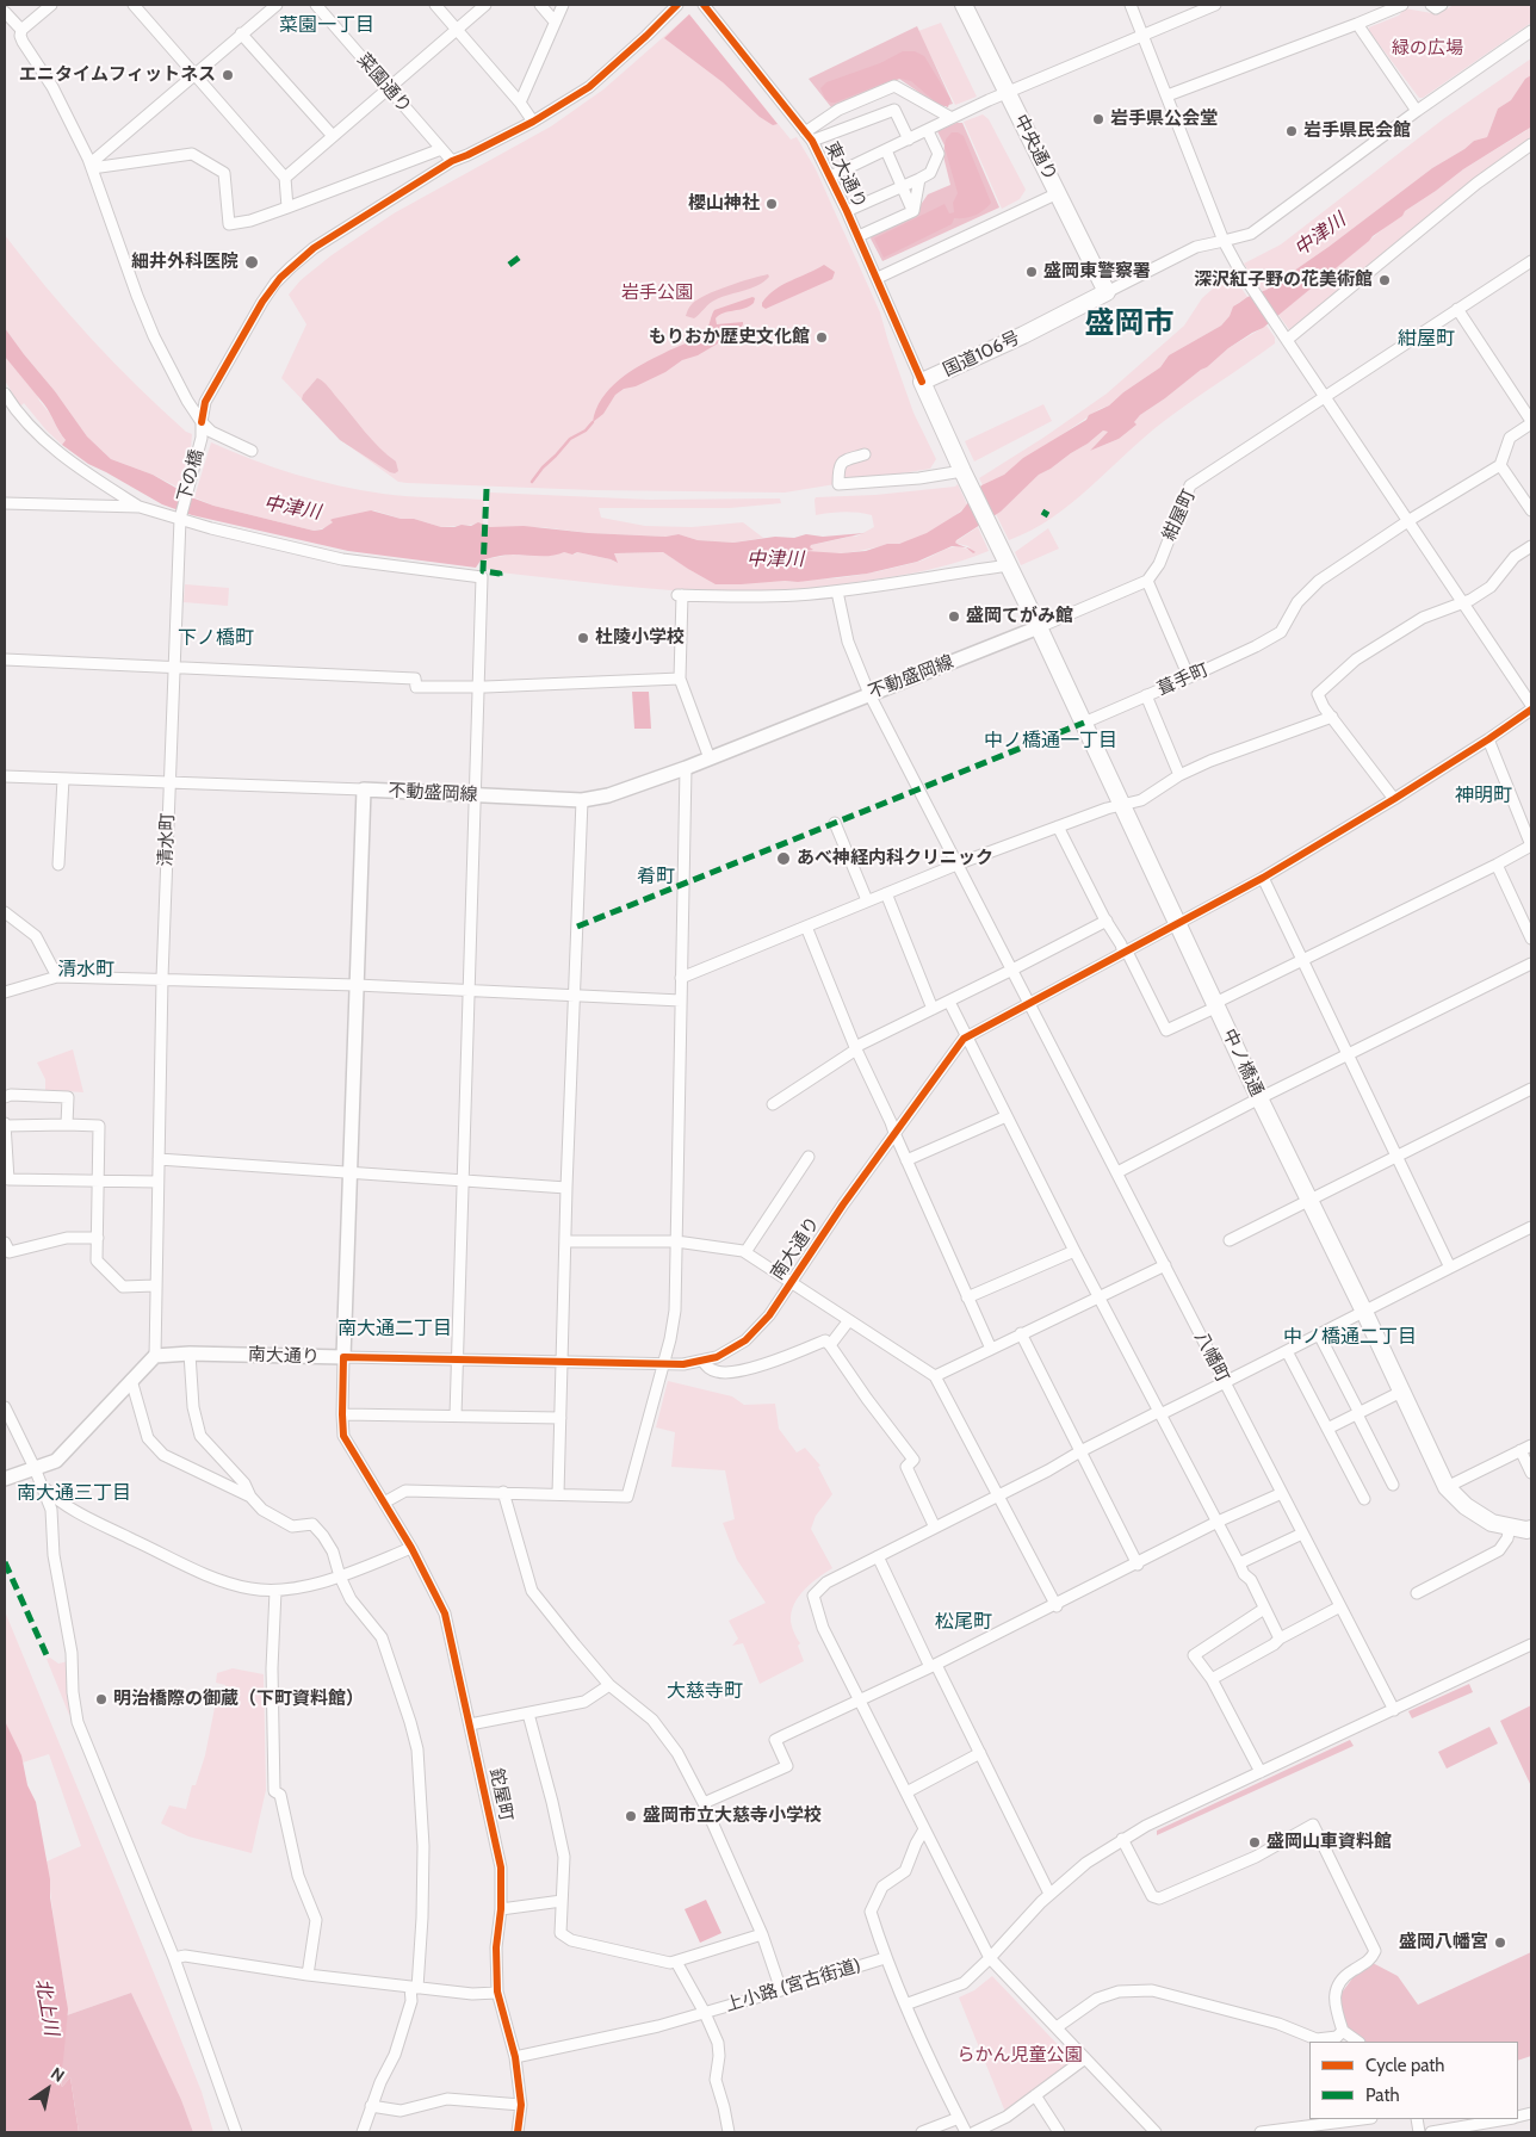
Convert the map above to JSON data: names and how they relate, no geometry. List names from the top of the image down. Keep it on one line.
{"streets":{"highway":["中央通り","国道106号","中ノ橋通"],"main road":["不動盛岡線","南大通り"],"street":["菜園通り","東大通り","下の橋","紺屋町","葺手町","清水町","八幡町","鉈屋町","上小路 (宮古街道)"]},"crossings":[["菜園通り","下の橋"],["中央通り","国道106号"],["東大通り","国道106号"],["国道106号","中ノ橋通"],["下の橋","清水町"],["不動盛岡線","中ノ橋通"],["不動盛岡線","南大通り"],["不動盛岡線","八幡町"],["不動盛岡線","鉈屋町"],["葺手町","中ノ橋通"],["清水町","南大通り"],["中ノ橋通","南大通り"],["南大通り","八幡町"],["南大通り","鉈屋町"],["鉈屋町","上小路 (宮古街道)"]],"districts":["菜園一丁目","盛岡市","紺屋町","下ノ橋町","中ノ橋通一丁目","神明町","肴町","清水町","南大通二丁目","中ノ橋通二丁目","南大通三丁目","松尾町","大慈寺町"],"water":["中津川","北上川"],"parks":["緑の広場","岩手公園","らかん児童公園"],"places":["エニタイムフィットネス","岩手県公会堂","岩手県民会館","櫻山神社","細井外科医院","盛岡東警察署","深沢紅子野の花美術館","もりおか歴史文化館","盛岡てがみ館","杜陵小学校","あべ神経内科クリニック","明治橋際の御蔵（下町資料館）","盛岡市立大慈寺小学校","盛岡山車資料館","盛岡八幡宮"],"legend":["Cycle path","Path"],"north":"top right"}
